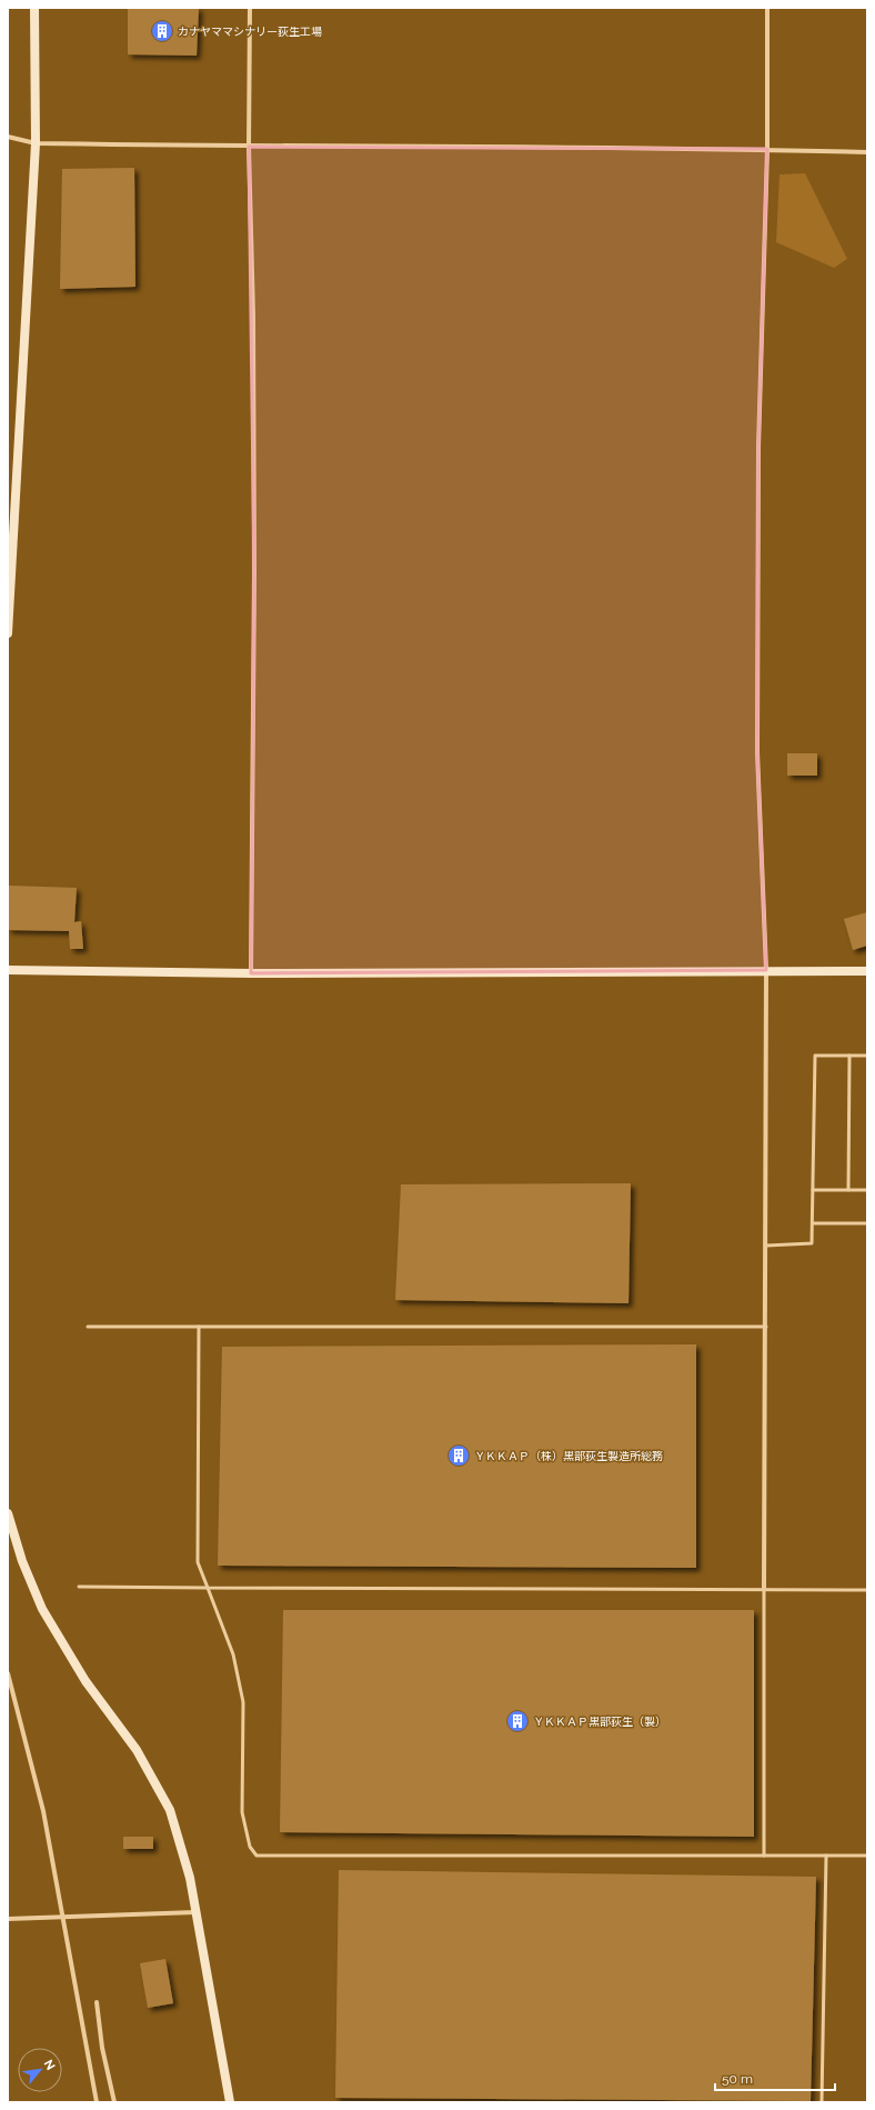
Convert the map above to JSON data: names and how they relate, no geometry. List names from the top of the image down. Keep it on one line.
{"places":{"building":["カナヤママシナリー荻生工場","ＹＫＫＡＰ（株）黒部荻生製造所総務","ＹＫＫＡＰ黒部荻生（製）"]},"scale_bar":"50 m","north":"top right"}
